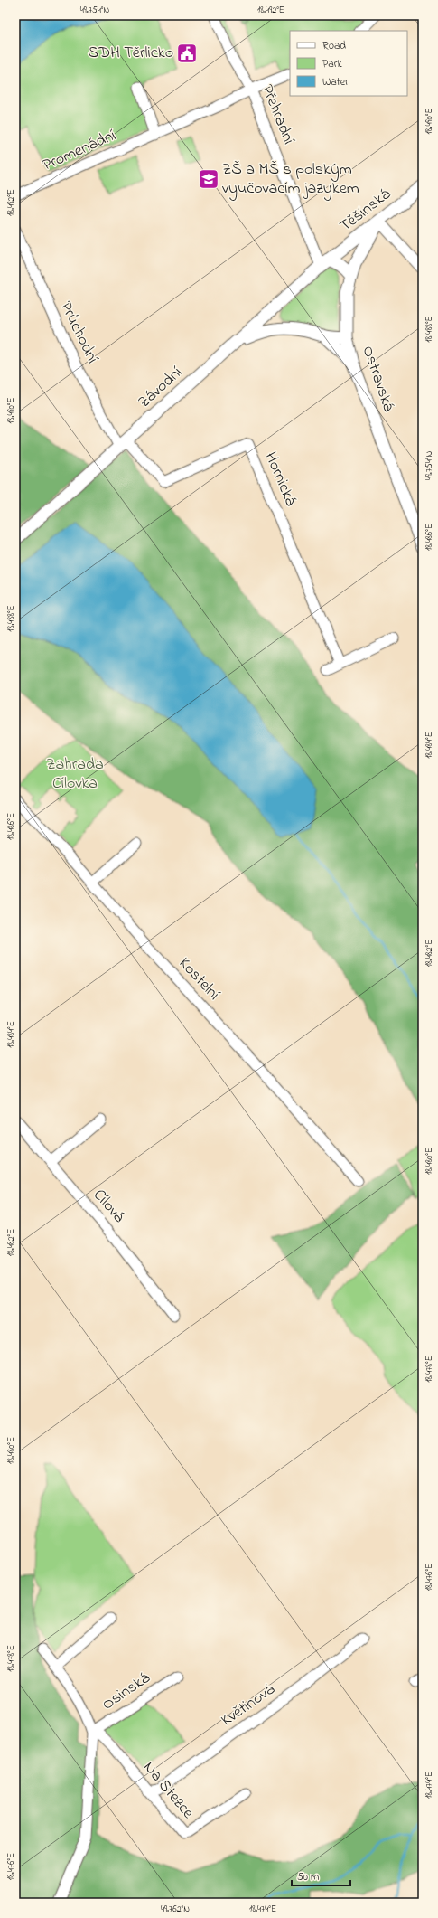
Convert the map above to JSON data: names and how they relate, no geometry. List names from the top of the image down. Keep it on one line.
{"streets":{"main road":["Těšínská","Ostravská","Závodní"],"street":["Přehradní","Promenádní","Průchodní","Hornická","Kostelní","Cílová","Osinská","Květinová","Na Stezce"]},"crossings":[["Přehradní","Promenádní"],["Přehradní","Těšínská"],["Přehradní","Závodní"],["Těšínská","Ostravská"],["Těšínská","Závodní"],["Průchodní","Závodní"],["Průchodní","Hornická"],["Závodní","Hornická"],["Osinská","Na Stezce"],["Květinová","Na Stezce"]],"parks":["Zahrada Cílovka"],"places":{"public building":["SDH Těrlicko"],"school or university":["ZŠ a MŠ s polským vyučovacím jazykem"]},"legend":["Road","Park","Water"],"scale_bar":"50 m","coordinates":["49.754°N","18.492°E","18.490°E","18.488°E","18.486°E","18.484°E","18.482°E","18.480°E","18.478°E","18.476°E","18.474°E","49.762°N"]}
